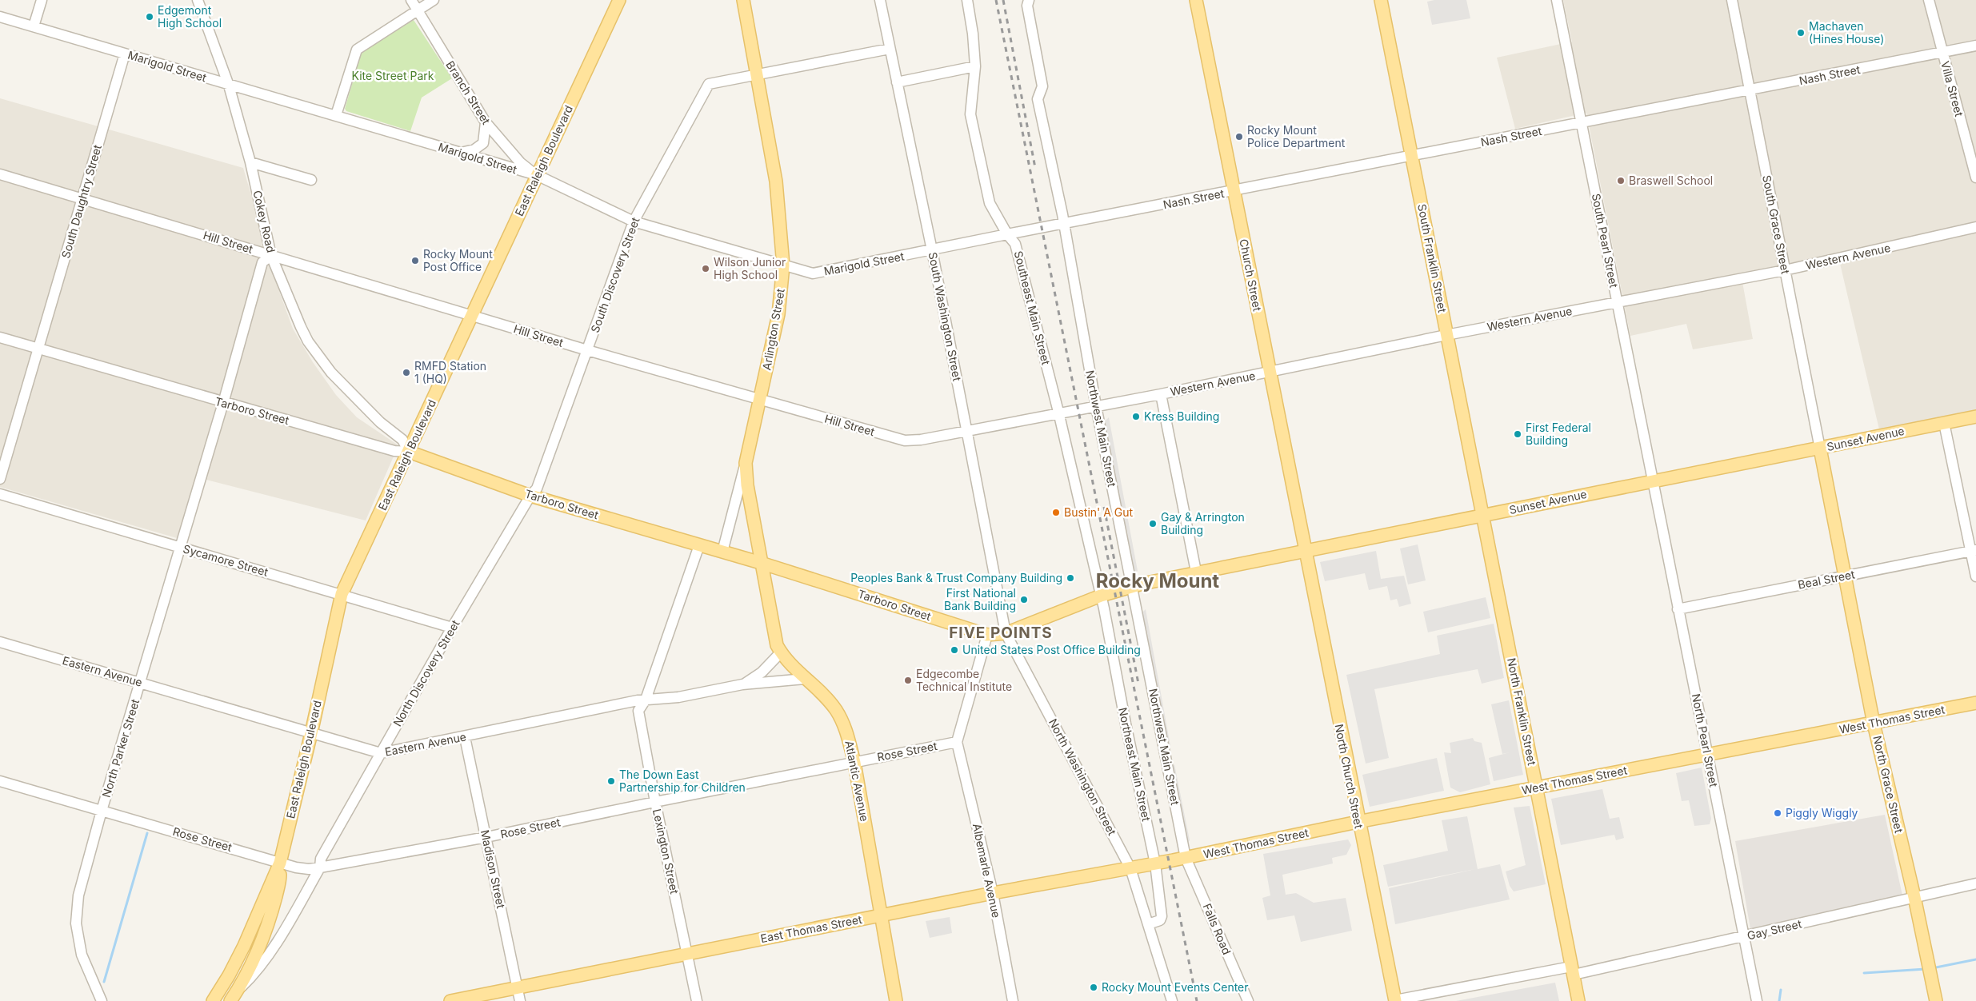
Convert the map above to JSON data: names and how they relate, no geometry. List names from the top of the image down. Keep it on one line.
{"streets":{"main road":["East Raleigh Boulevard","South Franklin Street","Church Street","Arlington Street","Tarboro Street","Sunset Avenue","North Franklin Street","West Thomas Street","North Church Street","Atlantic Avenue","North Grace Street","East Thomas Street"],"street":["Marigold Street","Nash Street","Villa Street","Branch Street","South Daughtry Street","Cokey Road","South Grace Street","South Pearl Street","Hill Street","Western Avenue","South Discovery Street","Southeast Main Street","South Washington Street","Northwest Main Street","Sycamore Street","Beal Street","Eastern Avenue","North Discovery Street","North Pearl Street","North Parker Street","Rose Street","Northeast Main Street","North Washington Street","Lexington Street","Madison Street","Albemarle Avenue","Falls Road","Gay Street"]},"crossings":[["Marigold Street","Nash Street"],["Marigold Street","Branch Street"],["Marigold Street","East Raleigh Boulevard"],["Marigold Street","South Daughtry Street"],["Marigold Street","Cokey Road"],["Marigold Street","South Discovery Street"],["Marigold Street","Southeast Main Street"],["Marigold Street","South Washington Street"],["Marigold Street","Arlington Street"],["Nash Street","Villa Street"],["Nash Street","South Grace Street"],["Nash Street","South Pearl Street"],["Nash Street","South Franklin Street"],["Nash Street","Church Street"],["Nash Street","Northwest Main Street"],["Branch Street","East Raleigh Boulevard"],["East Raleigh Boulevard","Cokey Road"],["East Raleigh Boulevard","Hill Street"],["East Raleigh Boulevard","Tarboro Street"],["East Raleigh Boulevard","Sycamore Street"],["East Raleigh Boulevard","Eastern Avenue"],["East Raleigh Boulevard","North Discovery Street"],["East Raleigh Boulevard","Rose Street"],["South Daughtry Street","Hill Street"],["South Daughtry Street","Tarboro Street"],["Cokey Road","Hill Street"],["Cokey Road","Tarboro Street"],["Cokey Road","North Parker Street"],["South Grace Street","Western Avenue"],["South Grace Street","Sunset Avenue"],["South Grace Street","North Grace Street"],["South Pearl Street","Western Avenue"],["South Pearl Street","Sunset Avenue"],["South Pearl Street","North Pearl Street"],["Hill Street","Western Avenue"],["Hill Street","South Discovery Street"],["Hill Street","Southeast Main Street"],["Hill Street","South Washington Street"],["Hill Street","Arlington Street"],["Hill Street","North Parker Street"],["Western Avenue","South Franklin Street"],["Western Avenue","Church Street"],["Western Avenue","Northwest Main Street"],["South Franklin Street","Sunset Avenue"],["South Franklin Street","North Franklin Street"],["South Discovery Street","South Washington Street"],["South Discovery Street","Arlington Street"],["South Discovery Street","Tarboro Street"],["South Discovery Street","North Discovery Street"],["Church Street","Sunset Avenue"],["Church Street","North Church Street"],["Southeast Main Street","Tarboro Street"],["Southeast Main Street","Northeast Main Street"],["South Washington Street","Tarboro Street"],["South Washington Street","North Washington Street"],["Arlington Street","Tarboro Street"],["Arlington Street","Atlantic Avenue"],["Tarboro Street","Northwest Main Street"],["Tarboro Street","Sunset Avenue"],["Tarboro Street","North Discovery Street"],["Tarboro Street","North Parker Street"],["Tarboro Street","Northeast Main Street"],["Tarboro Street","North Washington Street"],["Tarboro Street","Atlantic Avenue"],["Tarboro Street","Lexington Street"],["Northwest Main Street","Sunset Avenue"],["Northwest Main Street","West Thomas Street"],["Northwest Main Street","Falls Road"],["Sunset Avenue","North Franklin Street"],["Sunset Avenue","North Pearl Street"],["Sunset Avenue","North Church Street"],["Sunset Avenue","North Grace Street"],["Sycamore Street","North Discovery Street"],["Sycamore Street","North Parker Street"],["Beal Street","North Pearl Street"],["Beal Street","North Grace Street"],["Eastern Avenue","North Discovery Street"],["Eastern Avenue","North Parker Street"],["Eastern Avenue","Lexington Street"],["Eastern Avenue","Madison Street"],["North Discovery Street","Rose Street"],["North Franklin Street","West Thomas Street"],["North Franklin Street","Gay Street"],["West Thomas Street","North Pearl Street"],["West Thomas Street","North Church Street"],["West Thomas Street","North Grace Street"],["West Thomas Street","East Thomas Street"],["West Thomas Street","Falls Road"],["North Pearl Street","Gay Street"],["North Parker Street","Rose Street"],["Rose Street","Atlantic Avenue"],["Rose Street","Lexington Street"],["Rose Street","Madison Street"],["Rose Street","Albemarle Avenue"],["Northeast Main Street","North Washington Street"],["Northeast Main Street","East Thomas Street"],["North Church Street","Gay Street"],["North Washington Street","East Thomas Street"],["Atlantic Avenue","East Thomas Street"],["North Grace Street","Gay Street"],["Lexington Street","East Thomas Street"],["Madison Street","East Thomas Street"],["Albemarle Avenue","East Thomas Street"]],"districts":["Rocky Mount","FIVE POINTS"],"parks":["Kite Street Park"],"places":["Edgemont High School","Machaven (Hines House)","Rocky Mount Police Department","Braswell School","Rocky Mount Post Office","Wilson Junior High School","RMFD Station 1 (HQ)","Kress Building","First Federal Building","Bustin' A Gut","Gay & Arrington Building","Peoples Bank & Trust Company Building","First National Bank Building","United States Post Office Building","Edgecombe Technical Institute","The Down East Partnership for Children","Piggly Wiggly","Rocky Mount Events Center"]}
